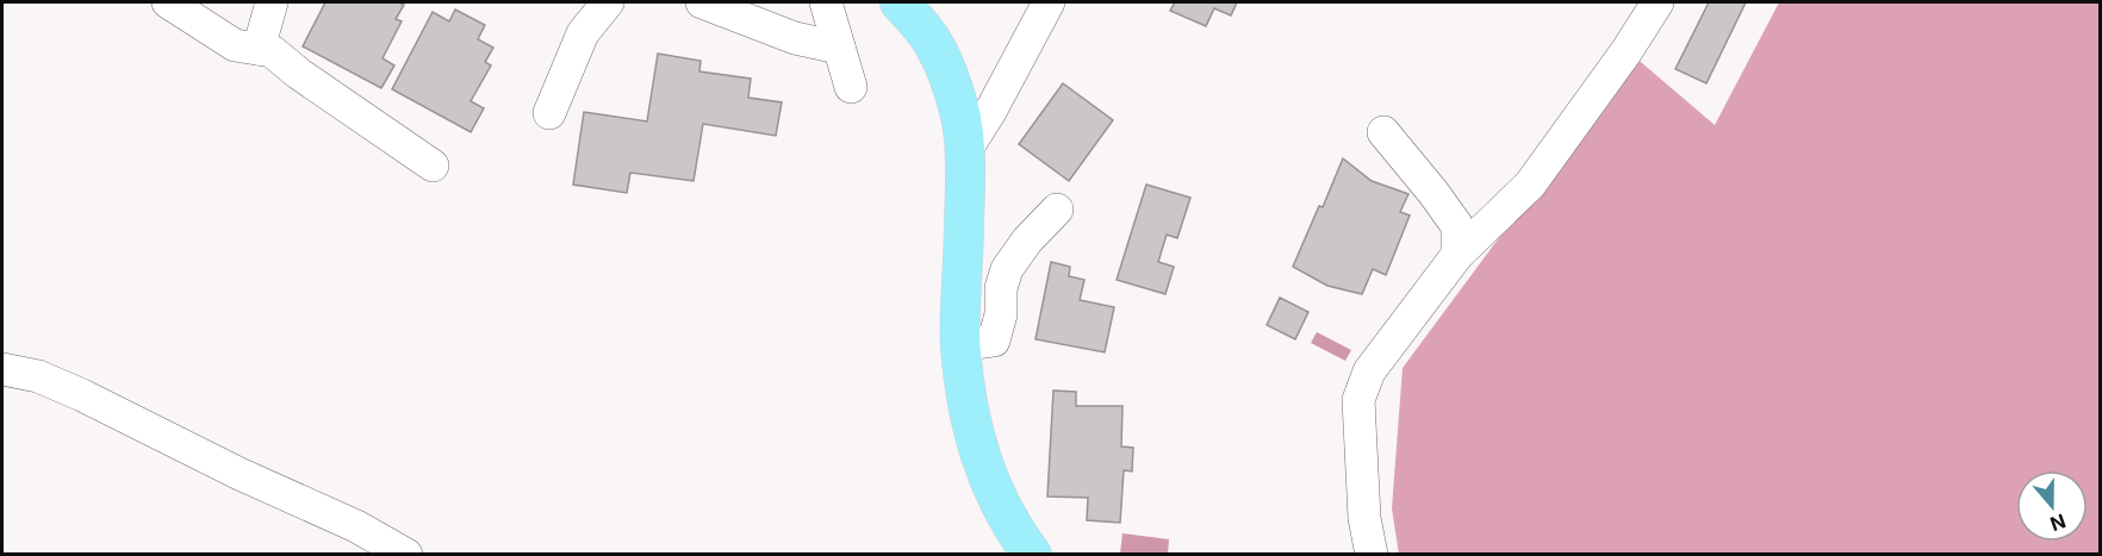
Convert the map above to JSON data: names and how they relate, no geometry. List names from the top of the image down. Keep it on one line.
{"north":"bottom"}
